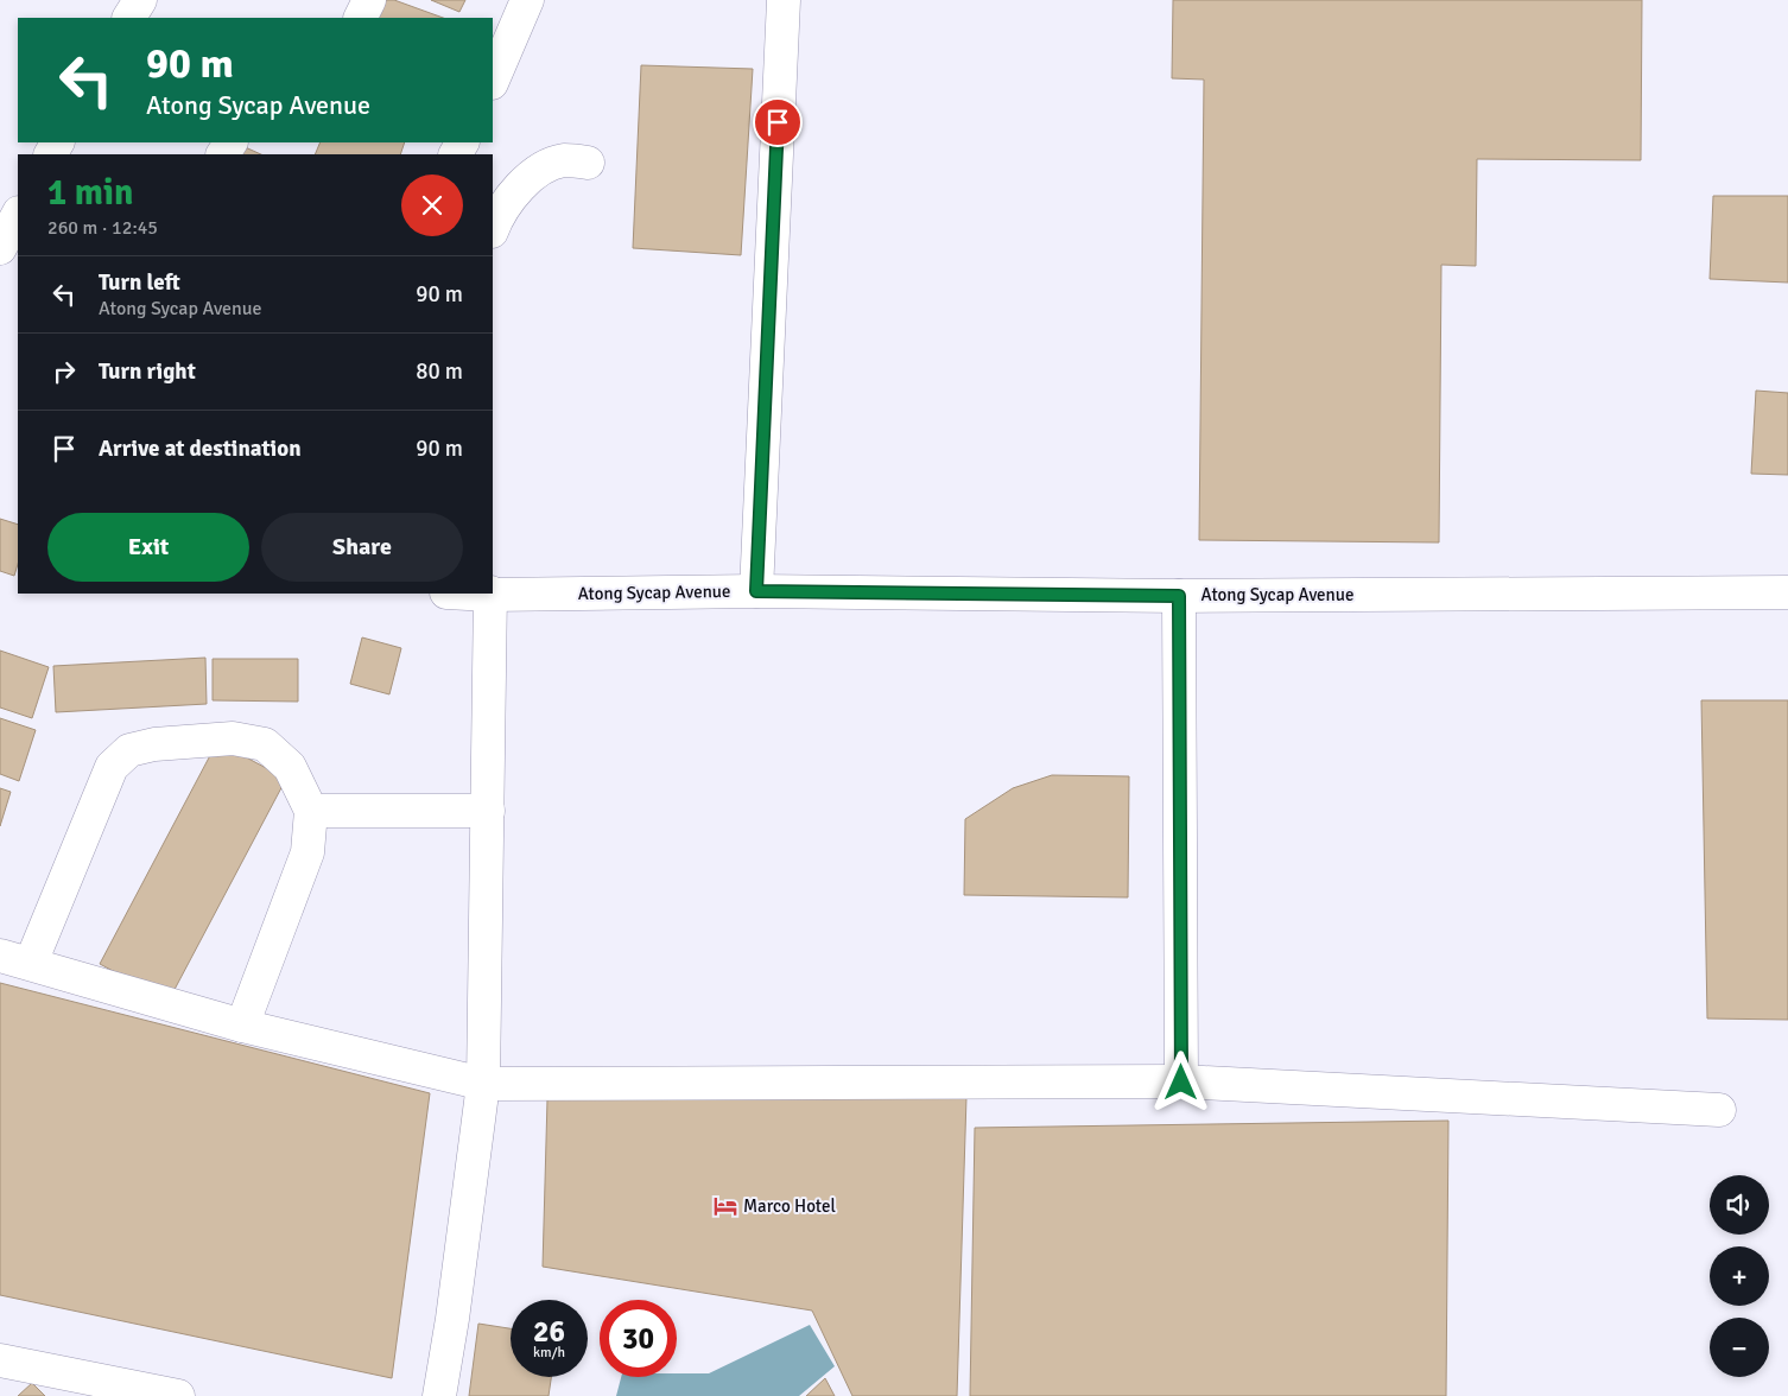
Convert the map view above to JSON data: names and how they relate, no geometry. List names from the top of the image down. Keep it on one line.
{"streets":{"main road":["Atong Sycap Avenue"]},"places":{"hotel":["Marco Hotel"]},"page":{"turn":["90 m","Atong Sycap Avenue"],"heading":["1 min","260 m · 12:45"],"list":[{"name":"Turn left","note":"Atong Sycap Avenue","value":"90 m"},{"name":"Turn right","value":"80 m"},{"name":"Arrive at destination","value":"90 m"}],"buttons":["Exit","Share"],"map_buttons":["+","−"],"speed":"26 km/h","limit":"30"}}
